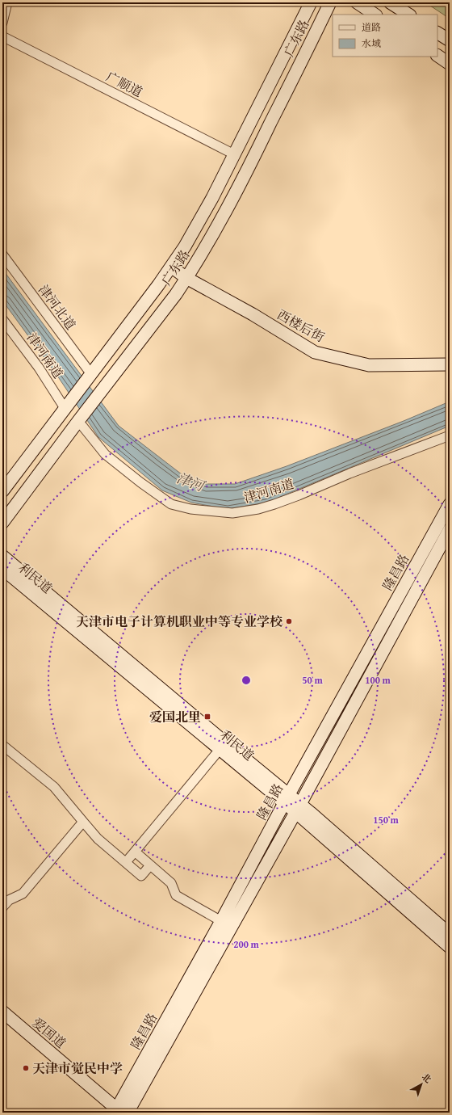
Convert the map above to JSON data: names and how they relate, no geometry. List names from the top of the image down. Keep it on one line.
{"streets":{"main road":["广东路","西楼后街","隆昌路","利民道","爱国道"],"street":["广顺道","津河北道","津河南道"]},"crossings":[["广东路","广顺道"],["广东路","津河北道"],["广东路","西楼后街"],["广东路","津河南道"],["隆昌路","利民道"],["隆昌路","爱国道"]],"water":["津河"],"places":{"other":["天津市电子计算机职业中等专业学校","天津市觉民中学"],"transit":["爱国北里"]},"legend":["道路","水域"],"north":"top right","rings":["50 m","100 m","150 m","200 m"]}
